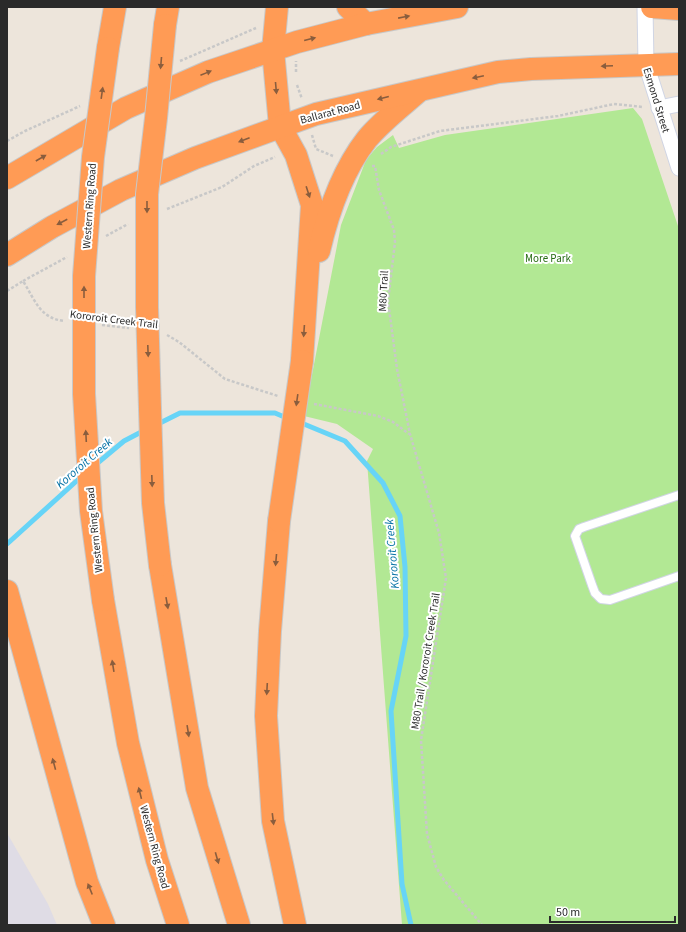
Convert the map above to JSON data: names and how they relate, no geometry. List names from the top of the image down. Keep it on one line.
{"streets":{"highway":["Ballarat Road","Western Ring Road"],"street":["Esmond Street"],"path":["M80 Trail","Kororoit Creek Trail","M80 Trail / Kororoit Creek Trail"]},"crossings":[["Esmond Street","Ballarat Road"],["M80 Trail","M80 Trail / Kororoit Creek Trail"]],"water":["Kororoit Creek"],"parks":["More Park"],"scale_bar":"50 m"}
